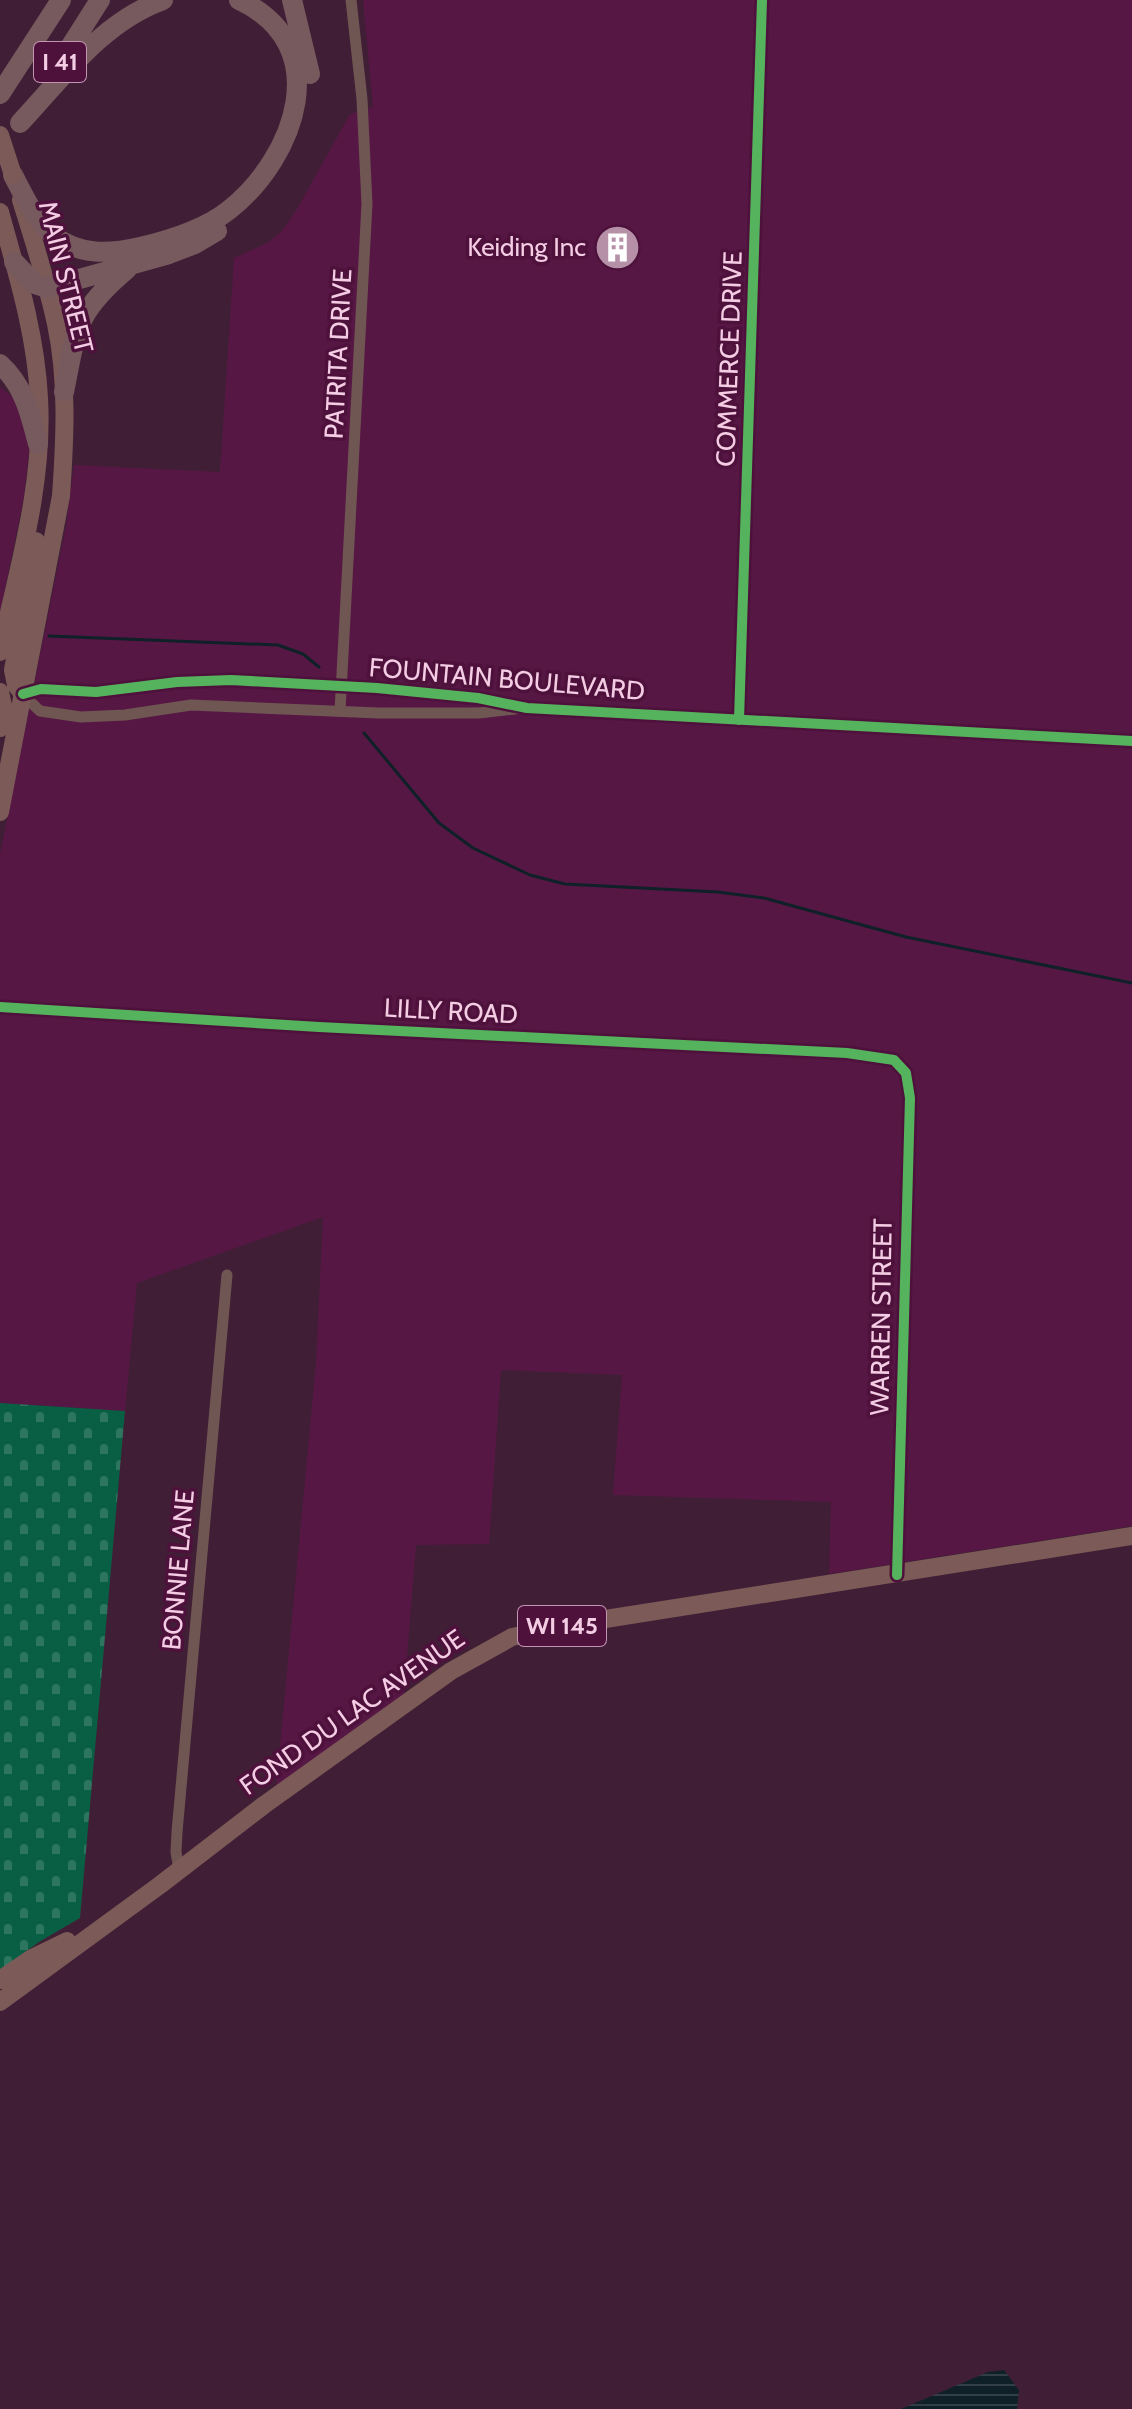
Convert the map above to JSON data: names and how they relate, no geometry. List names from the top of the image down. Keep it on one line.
{"streets":{"highway":["I 41"],"main road":["MAIN STREET","WI 145","FOND DU LAC AVENUE"],"street":["PATRITA DRIVE","COMMERCE DRIVE","FOUNTAIN BOULEVARD","LILLY ROAD","WARREN STREET","BONNIE LANE"]},"crossings":[["MAIN STREET","FOUNTAIN BOULEVARD"],["PATRITA DRIVE","FOUNTAIN BOULEVARD"],["COMMERCE DRIVE","FOUNTAIN BOULEVARD"],["LILLY ROAD","WARREN STREET"],["WARREN STREET","FOND DU LAC AVENUE"],["BONNIE LANE","FOND DU LAC AVENUE"]],"places":{"building":["Keiding Inc"]}}
